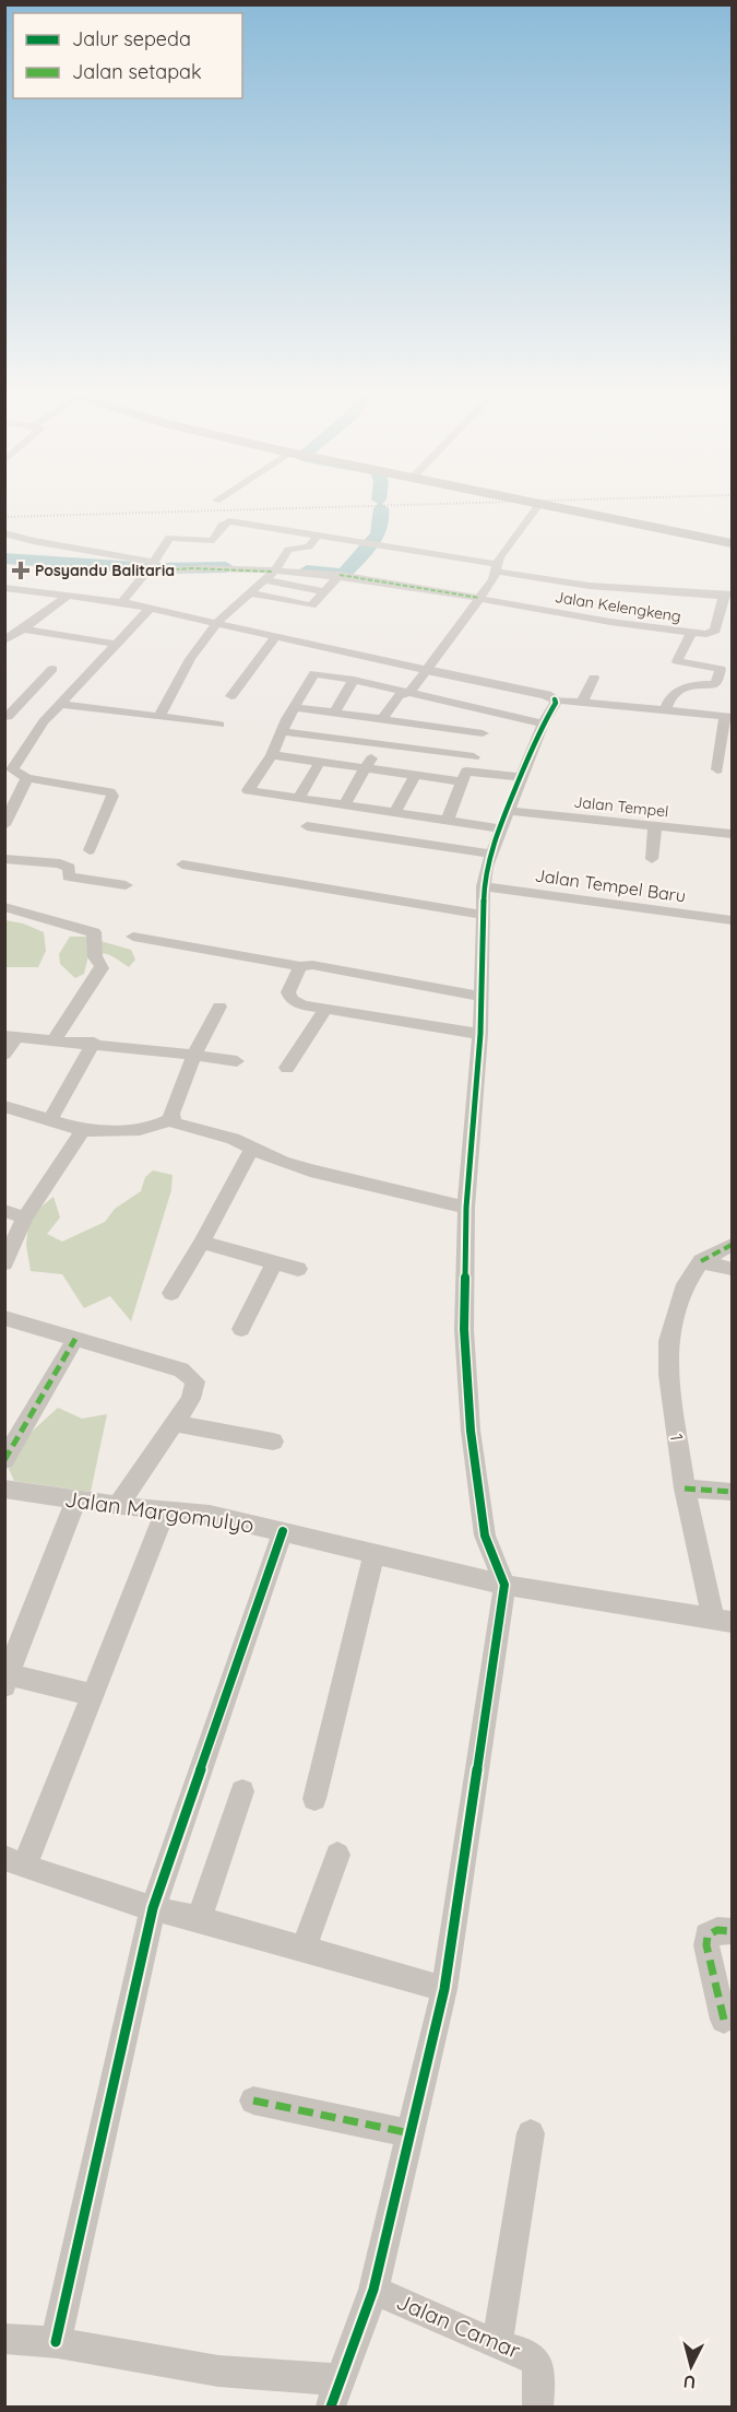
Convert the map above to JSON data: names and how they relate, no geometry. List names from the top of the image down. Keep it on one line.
{"streets":{"street":["Jalan Kelengkeng","Jalan Tempel","Jalan Tempel Baru","1","Jalan Margomulyo","Jalan Camar"]},"crossings":[["1","Jalan Margomulyo"]],"places":{"health":["Posyandu Balitaria"]},"legend":["Jalur sepeda","Jalan setapak"],"north":"bottom"}
